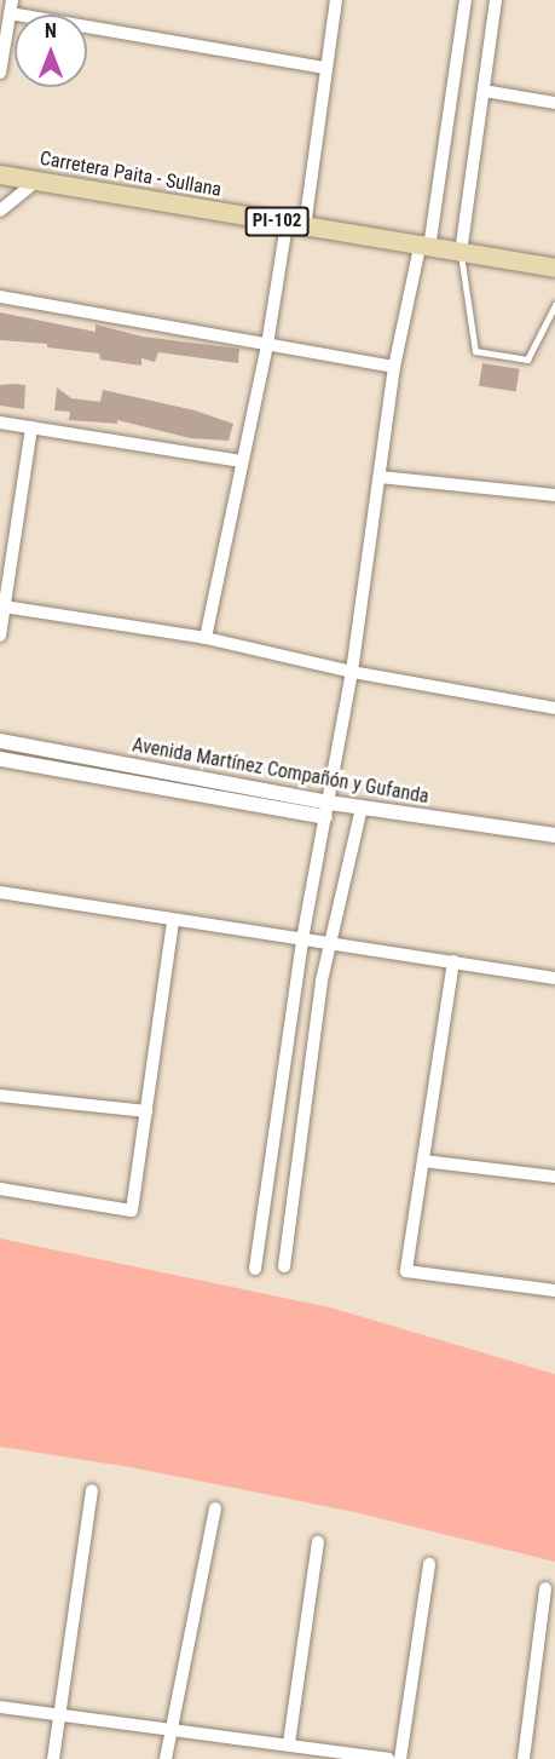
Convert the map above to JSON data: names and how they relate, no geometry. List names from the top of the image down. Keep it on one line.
{"streets":{"main road":["Carretera Paita - Sullana","PI-102"],"street":["Avenida Martínez Compañón y Gufanda"]},"north":"top"}
